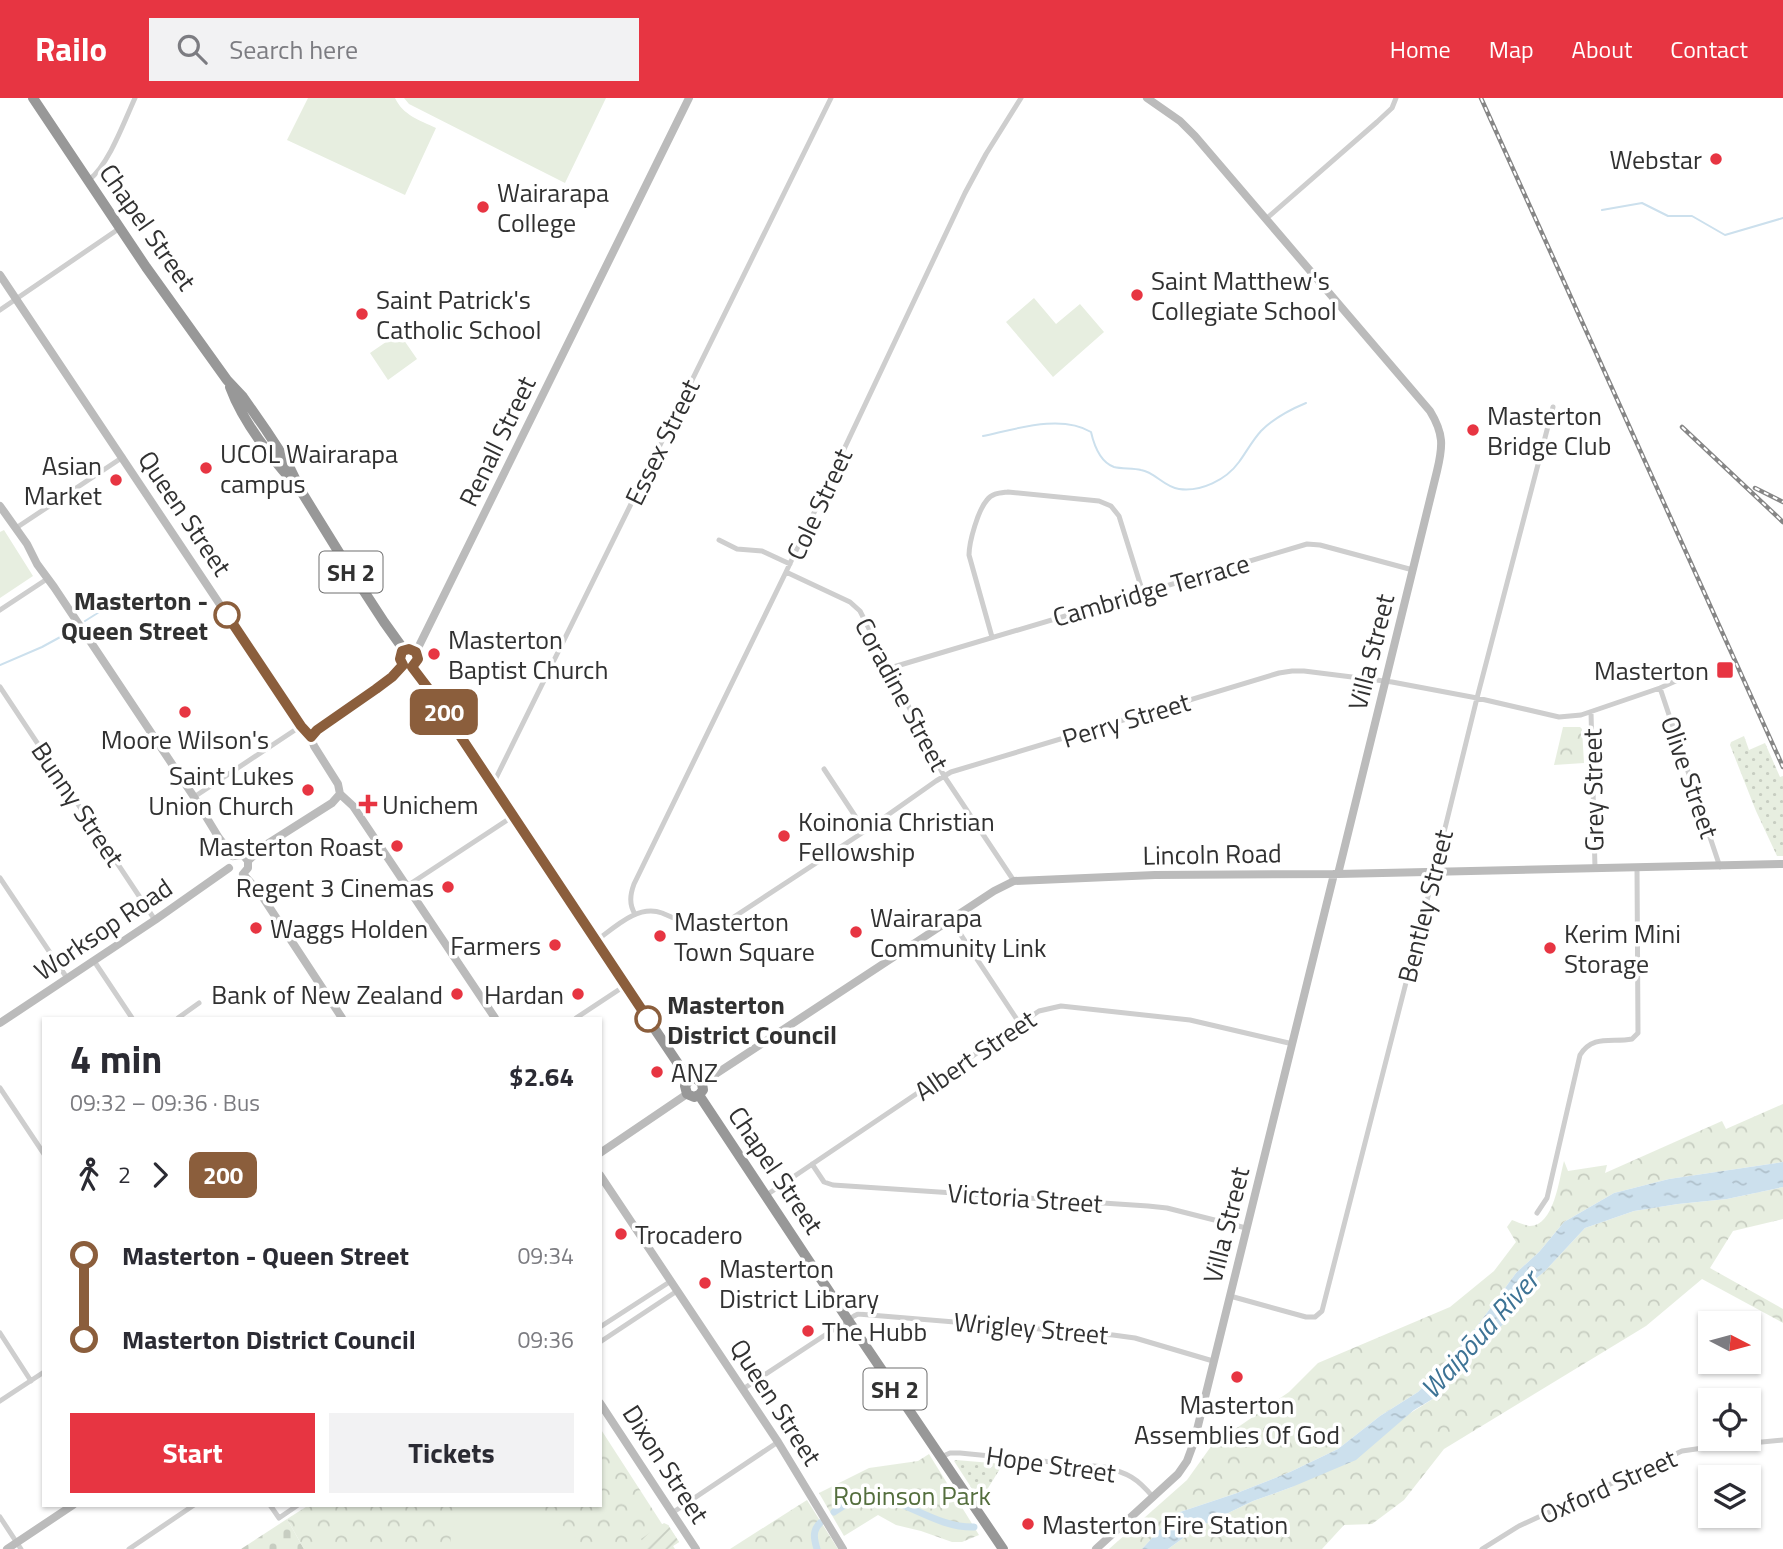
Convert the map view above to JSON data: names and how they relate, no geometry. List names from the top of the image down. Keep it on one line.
{"streets":{"highway":["Chapel Street","SH 2"],"street":["Renall Street","Essex Street","Cole Street","Queen Street","Cambridge Terrace","Villa Street","Coradine Street","Perry Street","Olive Street","Grey Street","Bunny Street","Lincoln Road","Bentley Street","Worksop Road","Albert Street","Victoria Street","Wrigley Street","Dixon Street","Hope Street","Oxford Street"]},"crossings":[["Chapel Street","Renall Street"],["Chapel Street","Lincoln Road"],["Chapel Street","Albert Street"],["Chapel Street","Wrigley Street"],["Chapel Street","Hope Street"],["Cole Street","Coradine Street"],["Cole Street","Perry Street"],["Cambridge Terrace","Villa Street"],["Cambridge Terrace","Coradine Street"],["Villa Street","Perry Street"],["Villa Street","Lincoln Road"],["Villa Street","Bentley Street"],["Villa Street","Albert Street"],["Villa Street","Victoria Street"],["Villa Street","Wrigley Street"],["Villa Street","Hope Street"],["Coradine Street","Perry Street"],["Coradine Street","Lincoln Road"],["Perry Street","Olive Street"],["Perry Street","Grey Street"],["Perry Street","Bentley Street"],["Olive Street","Lincoln Road"],["Grey Street","Lincoln Road"],["Bunny Street","Worksop Road"],["Lincoln Road","Bentley Street"],["Albert Street","Victoria Street"]],"water":["Waipōua River"],"parks":["Robinson Park"],"places":{"other":["Webstar","Wairarapa College","Saint Matthew's Collegiate School","Saint Patrick's Catholic School","Masterton Bridge Club","UCOL Wairarapa campus","Asian Market","Masterton - Queen Street","Masterton Baptist Church","Moore Wilson's","Saint Lukes Union Church","Koinonia Christian Fellowship","Masterton Roast","Regent 3 Cinemas","Waggs Holden","Wairarapa Community Link","Masterton Town Square","Farmers","Kerim Mini Storage","Bank of New Zealand","Hardan","Masterton District Council","ANZ","Trocadero","Masterton District Library","The Hubb","Masterton Assemblies Of God","Masterton Fire Station"],"transit":["Masterton"],"health":["Unichem"]},"lines":["bus line 200"],"north":"right","page":{"header":"Railo","search":"Search here","nav":["Home","Map","About","Contact"],"on_map":"200","heading":["4 min","09:32 – 09:36 · Bus","$2.64"],"legs":["2","200"],"list":[{"name":"Masterton - Queen Street","value":"09:34"},{"name":"Masterton District Council","value":"09:36"}],"buttons":["Start","Tickets"]}}
